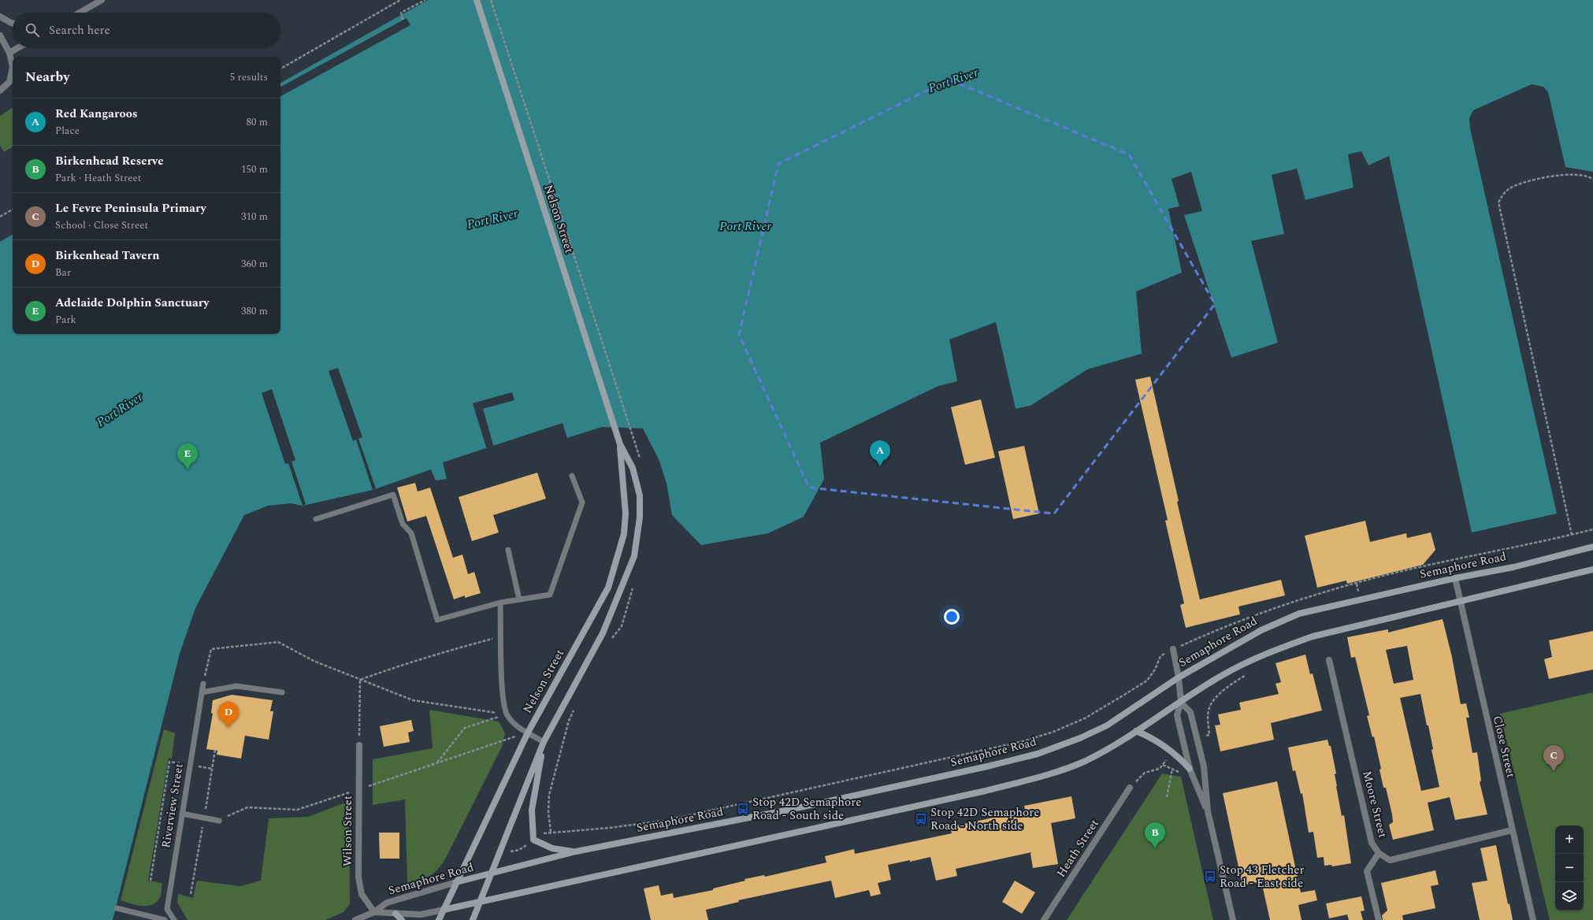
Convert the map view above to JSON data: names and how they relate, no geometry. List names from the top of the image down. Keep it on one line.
{"streets":{"main road":["Nelson Street","Semaphore Road"],"street":["Close Street","Moore Street","Wilson Street","Heath Street"],"lane":["Riverview Street"]},"crossings":[["Nelson Street","Semaphore Road"],["Semaphore Road","Close Street"],["Semaphore Road","Wilson Street"],["Close Street","Moore Street"]],"water":["Port River"],"places":{"bus stop":["Stop 42D Semaphore Road - South side","Stop 42D Semaphore Road - North side","Stop 43 Fletcher Road - East side"]},"page":{"search":"Search here","heading":["Nearby","5 results"],"list":[{"mark":"A","name":"Red Kangaroos","note":"Place","value":"80 m"},{"mark":"B","name":"Birkenhead Reserve","note":"Park · Heath Street","value":"150 m"},{"mark":"C","name":"Le Fevre Peninsula Primary","note":"School · Close Street","value":"310 m"},{"mark":"D","name":"Birkenhead Tavern","note":"Bar","value":"360 m"},{"mark":"E","name":"Adelaide Dolphin Sanctuary","note":"Park","value":"380 m"}],"pins":["A","E","D","C","B"],"map_buttons":["+","−"]}}
